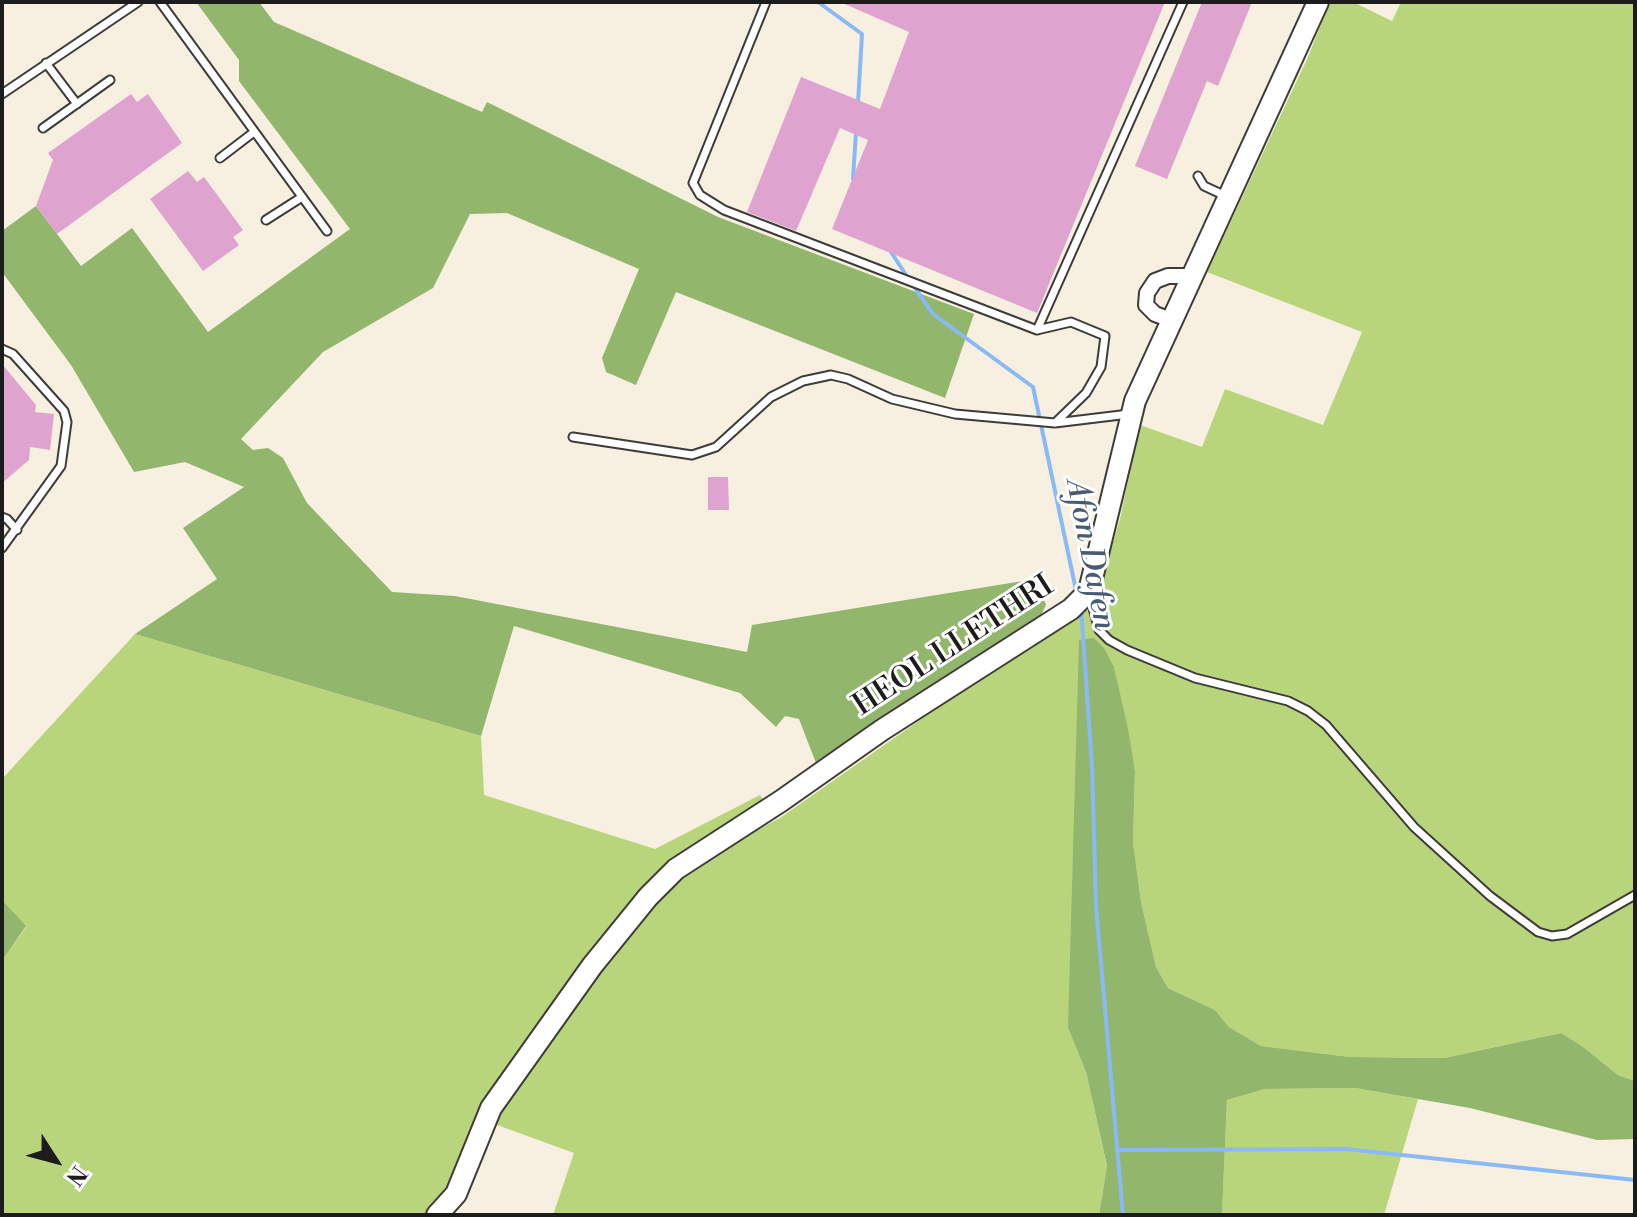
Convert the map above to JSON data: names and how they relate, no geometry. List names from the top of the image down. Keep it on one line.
{"streets":{"street":["HEOL LLETHRI"]},"water":["Afon Dafen"],"north":"bottom right"}
